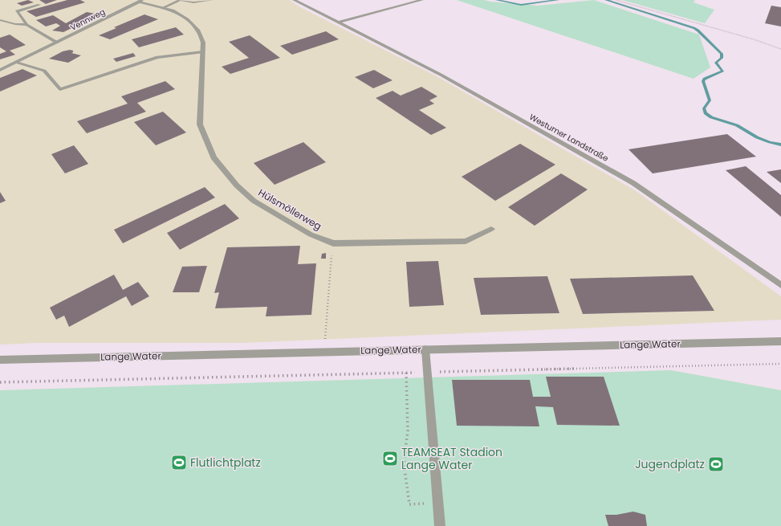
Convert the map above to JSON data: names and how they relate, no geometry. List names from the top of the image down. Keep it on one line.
{"streets":{"street":["Vennweg","Westumer Landstraße","Hülsmöllerweg","Lange Water"]},"crossings":[["Vennweg","Hülsmöllerweg"]],"places":{"sports":["TEAMSEAT Stadion Lange Water","Flutlichtplatz","Jugendplatz"]}}
